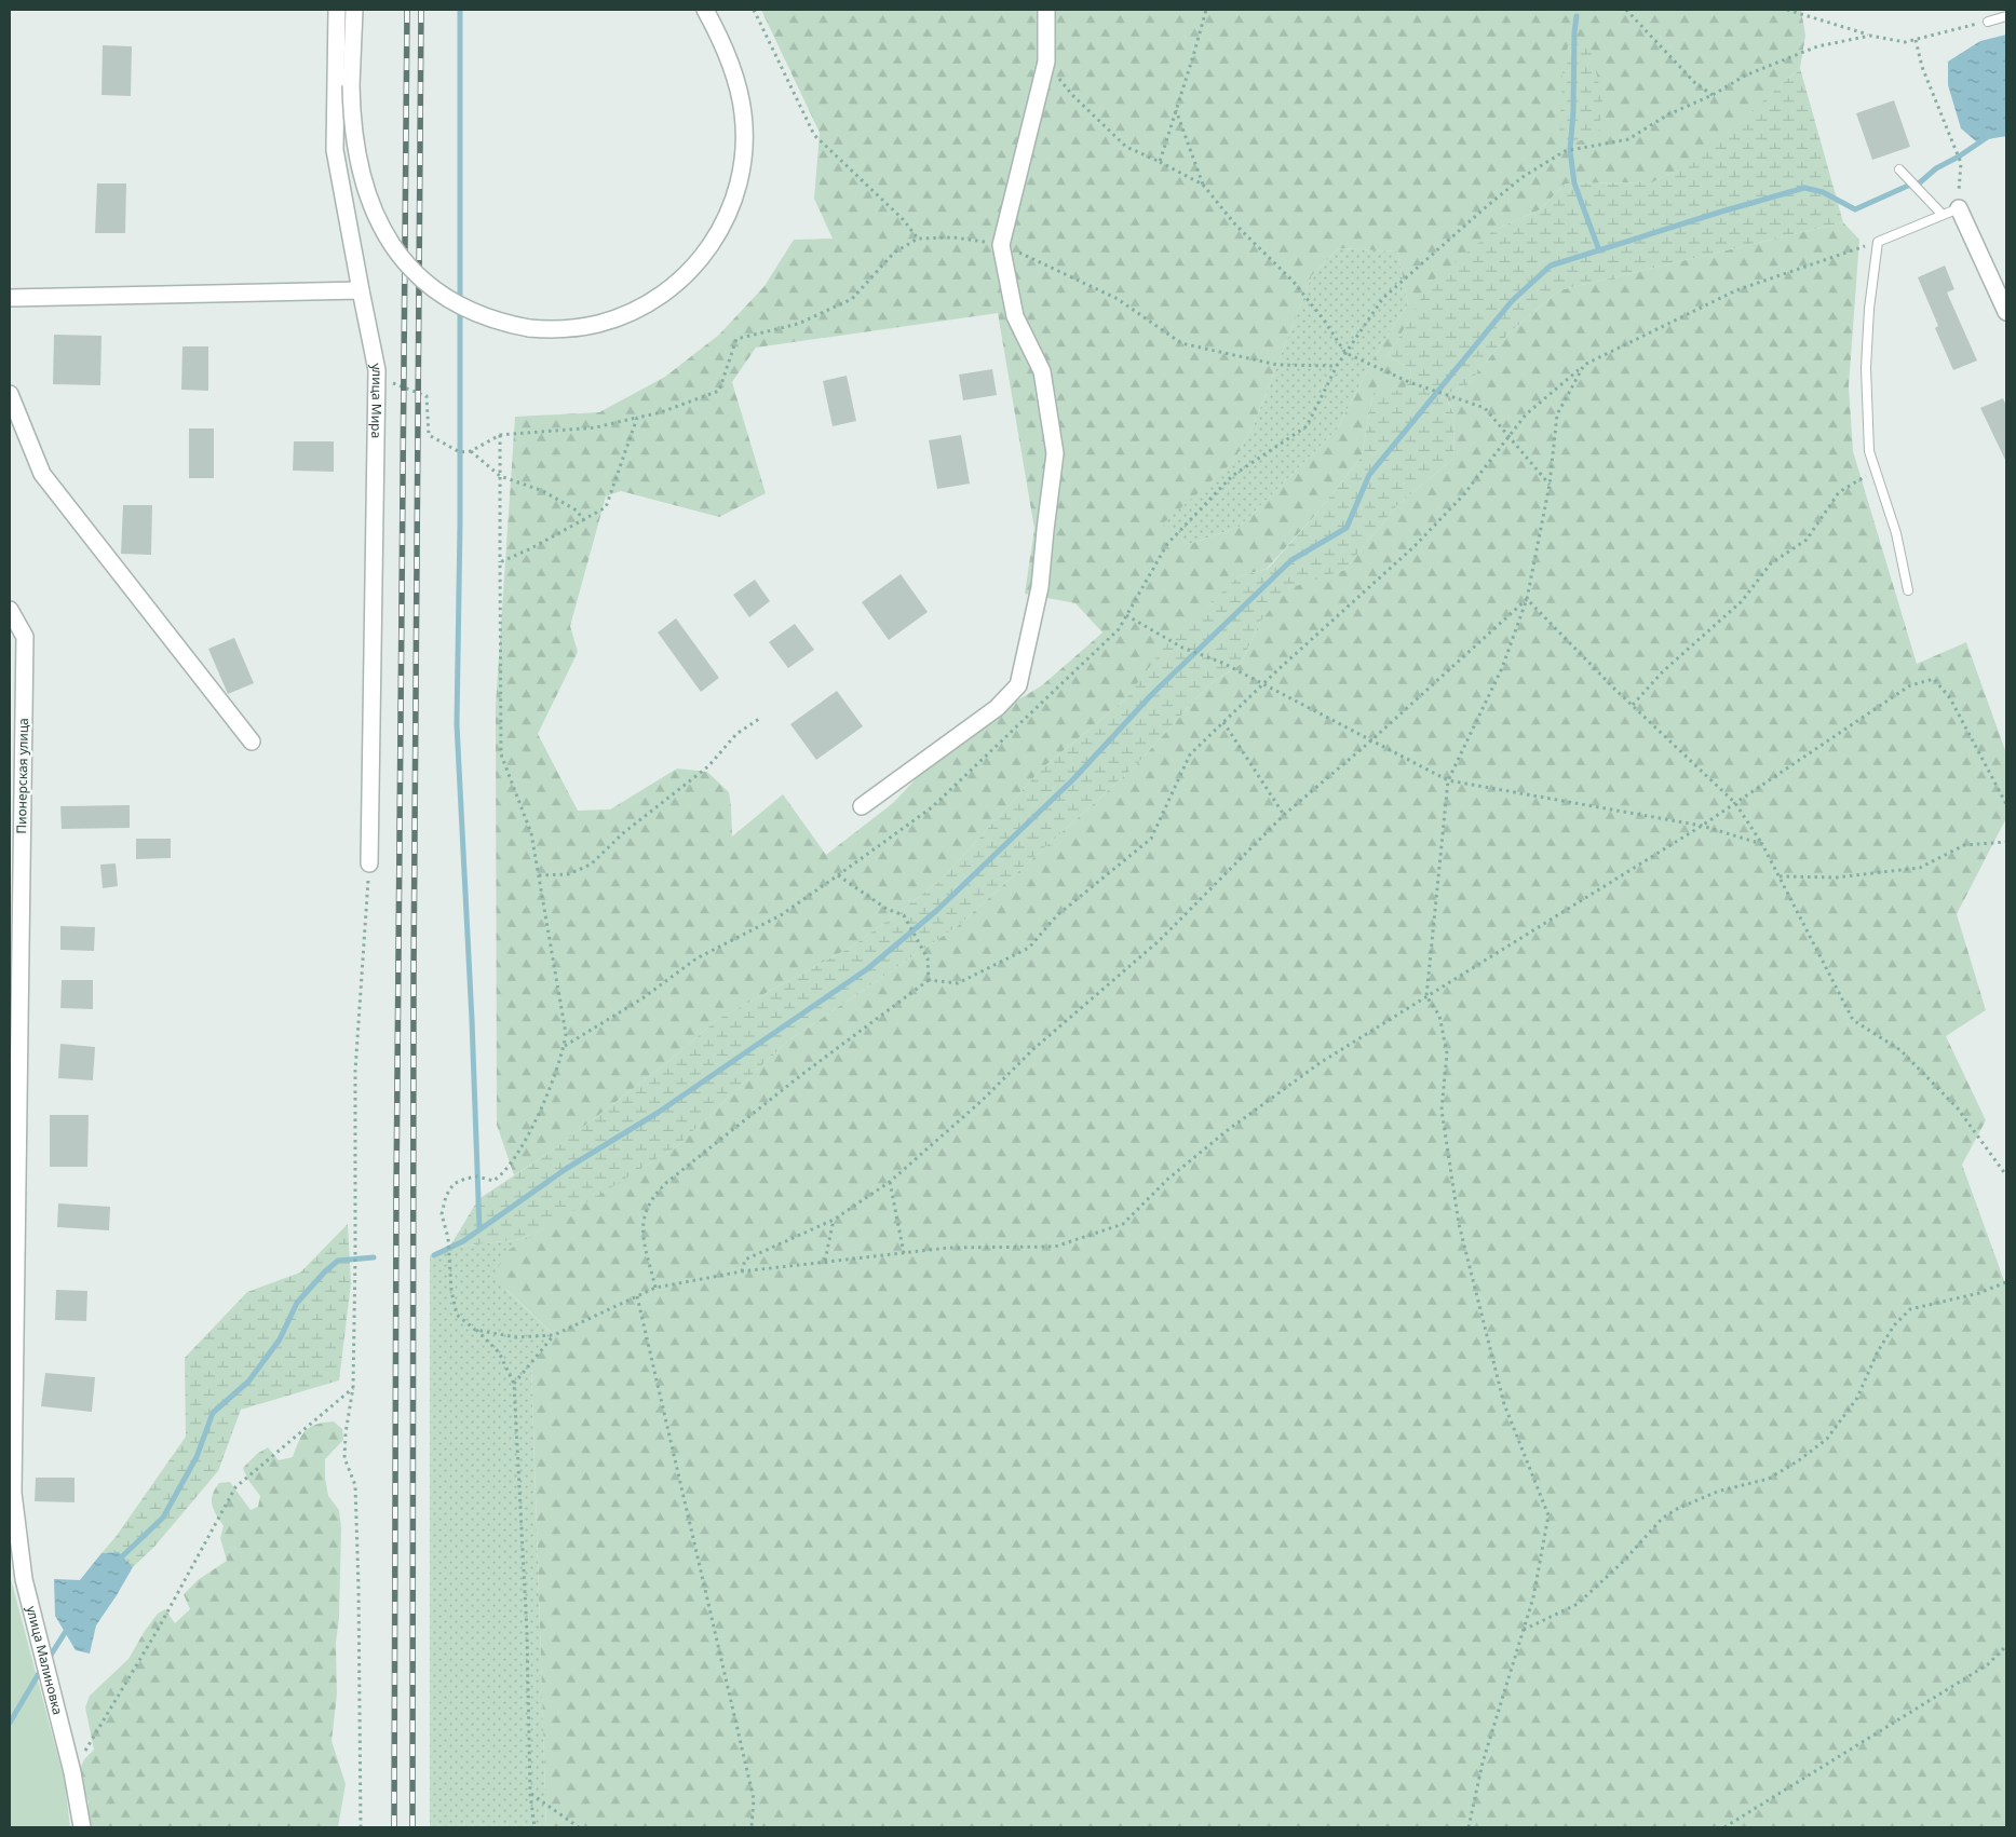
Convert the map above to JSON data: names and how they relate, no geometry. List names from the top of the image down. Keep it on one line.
{"streets":{"street":["улица Мира","Пионерская улица","улица Малиновка"]},"crossings":[["Пионерская улица","улица Малиновка"]]}
